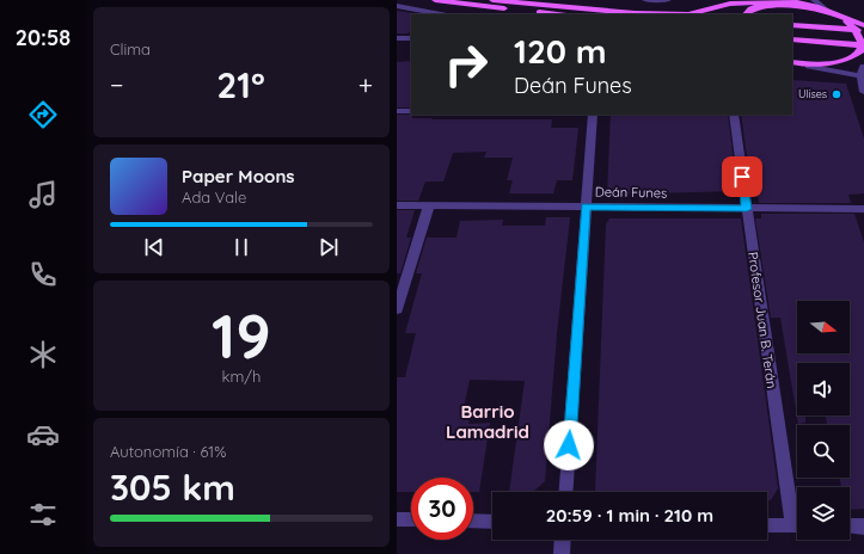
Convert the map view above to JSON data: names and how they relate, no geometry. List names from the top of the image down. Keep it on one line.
{"streets":{"street":["Deán Funes","Profesor Juan B. Terán"]},"crossings":[["Deán Funes","Profesor Juan B. Terán"]],"districts":["Barrio Lamadrid"],"places":["Ulises"],"north":"right","page":{"tabs":"20:58","tile":["Clima",["19","km/h"],["Autonomía · 61%","305 km"]],"turn":["120 m","Deán Funes"],"heat":["−","21°","+"],"song":["Paper Moons","Ada Vale"],"limit":"30","trip":"20:59 · 1 min · 210 m"}}
